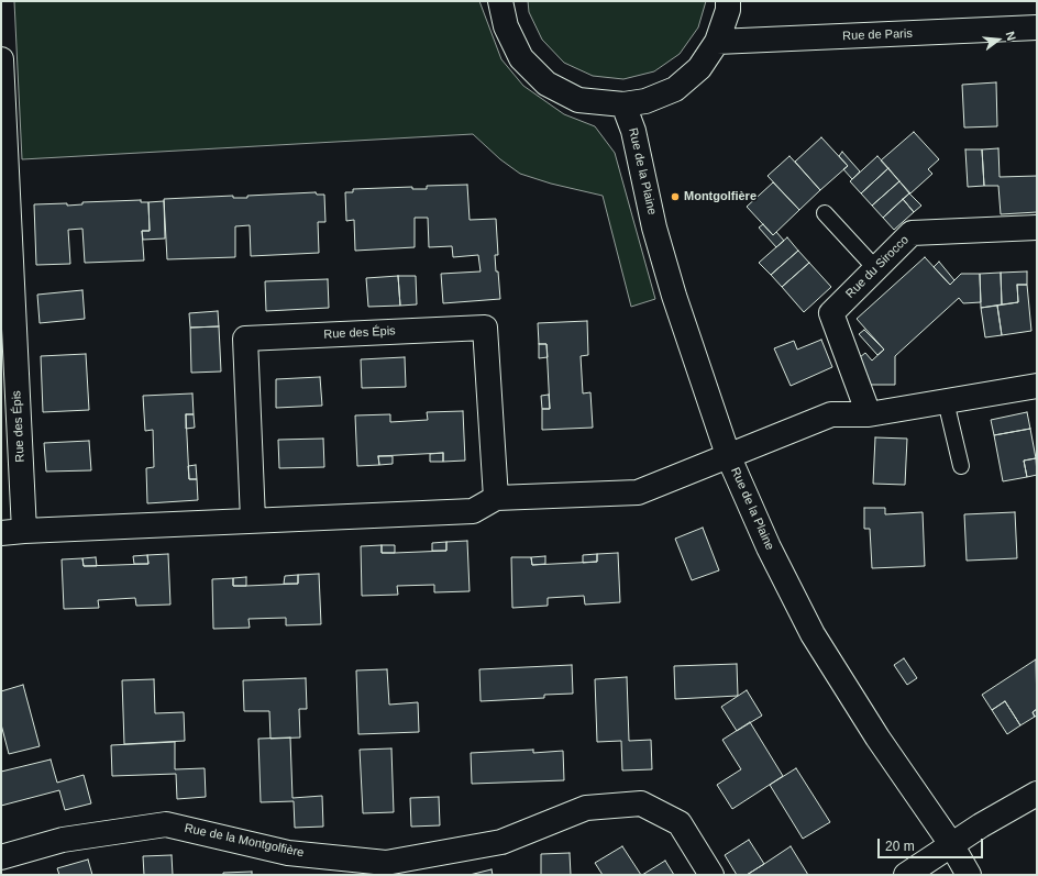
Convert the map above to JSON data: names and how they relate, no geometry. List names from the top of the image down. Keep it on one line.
{"streets":{"street":["Rue de Paris","Rue de la Plaine","Rue du Sirocco","Rue des Épis","Rue de la Montgolfière"]},"crossings":[["Rue de la Plaine","Rue des Épis"]],"places":["Montgolfière"],"scale_bar":"20 m","north":"right"}
